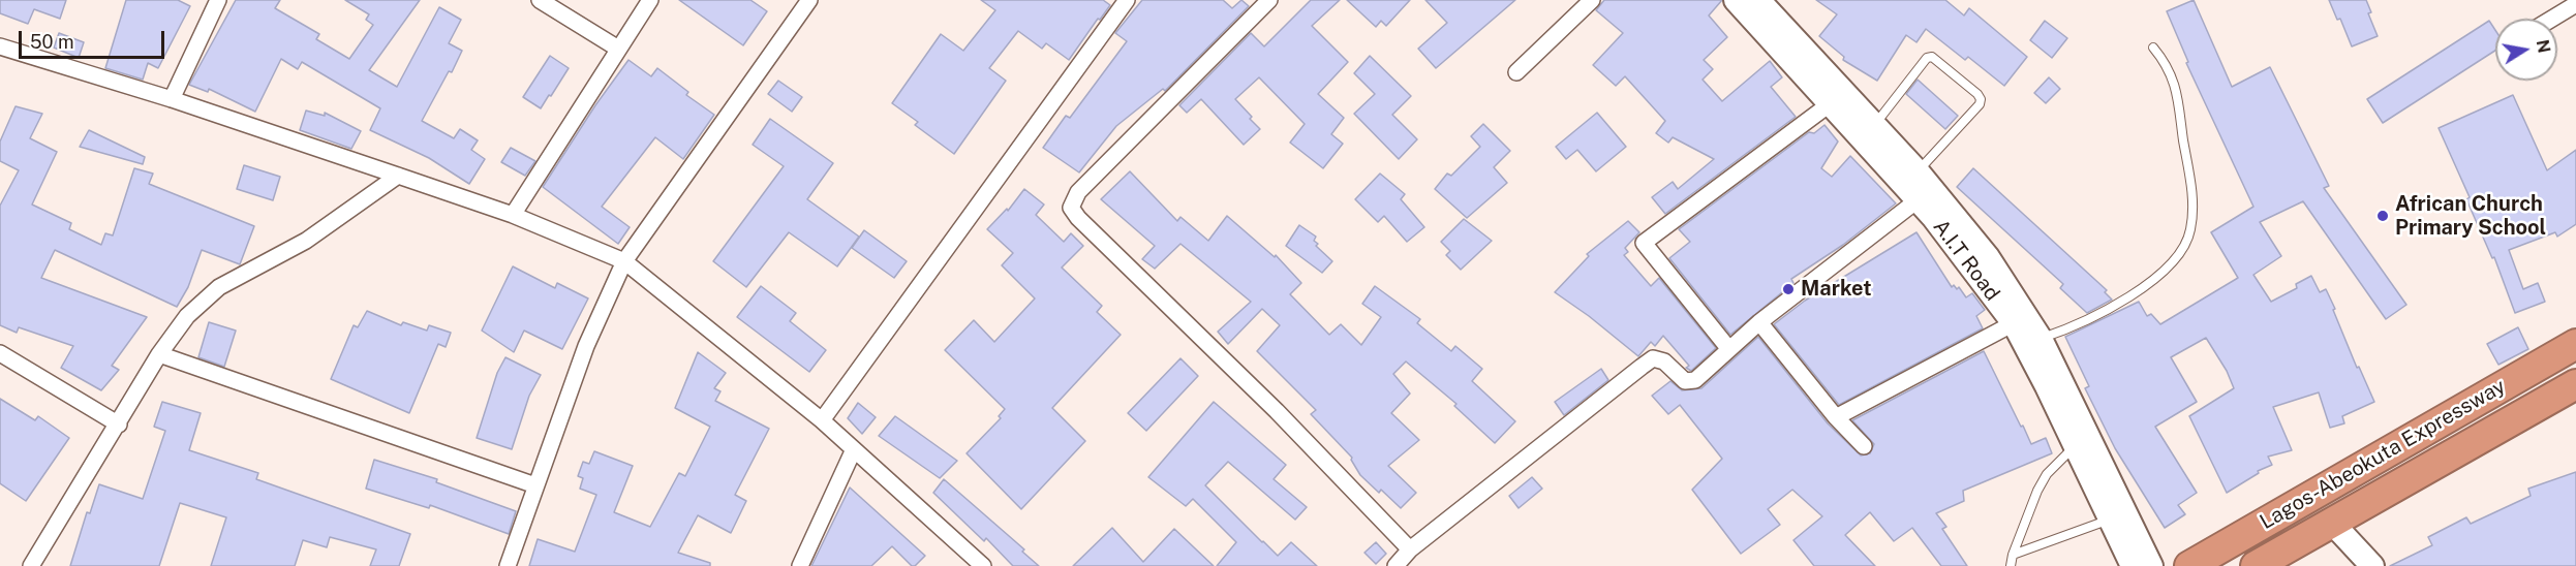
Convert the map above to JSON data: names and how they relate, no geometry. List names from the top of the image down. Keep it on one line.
{"streets":{"highway":["Lagos-Abeokuta Expressway"],"street":["A.I.T Road"]},"places":["African Church Primary School","Market"],"scale_bar":"50 m","north":"right"}
